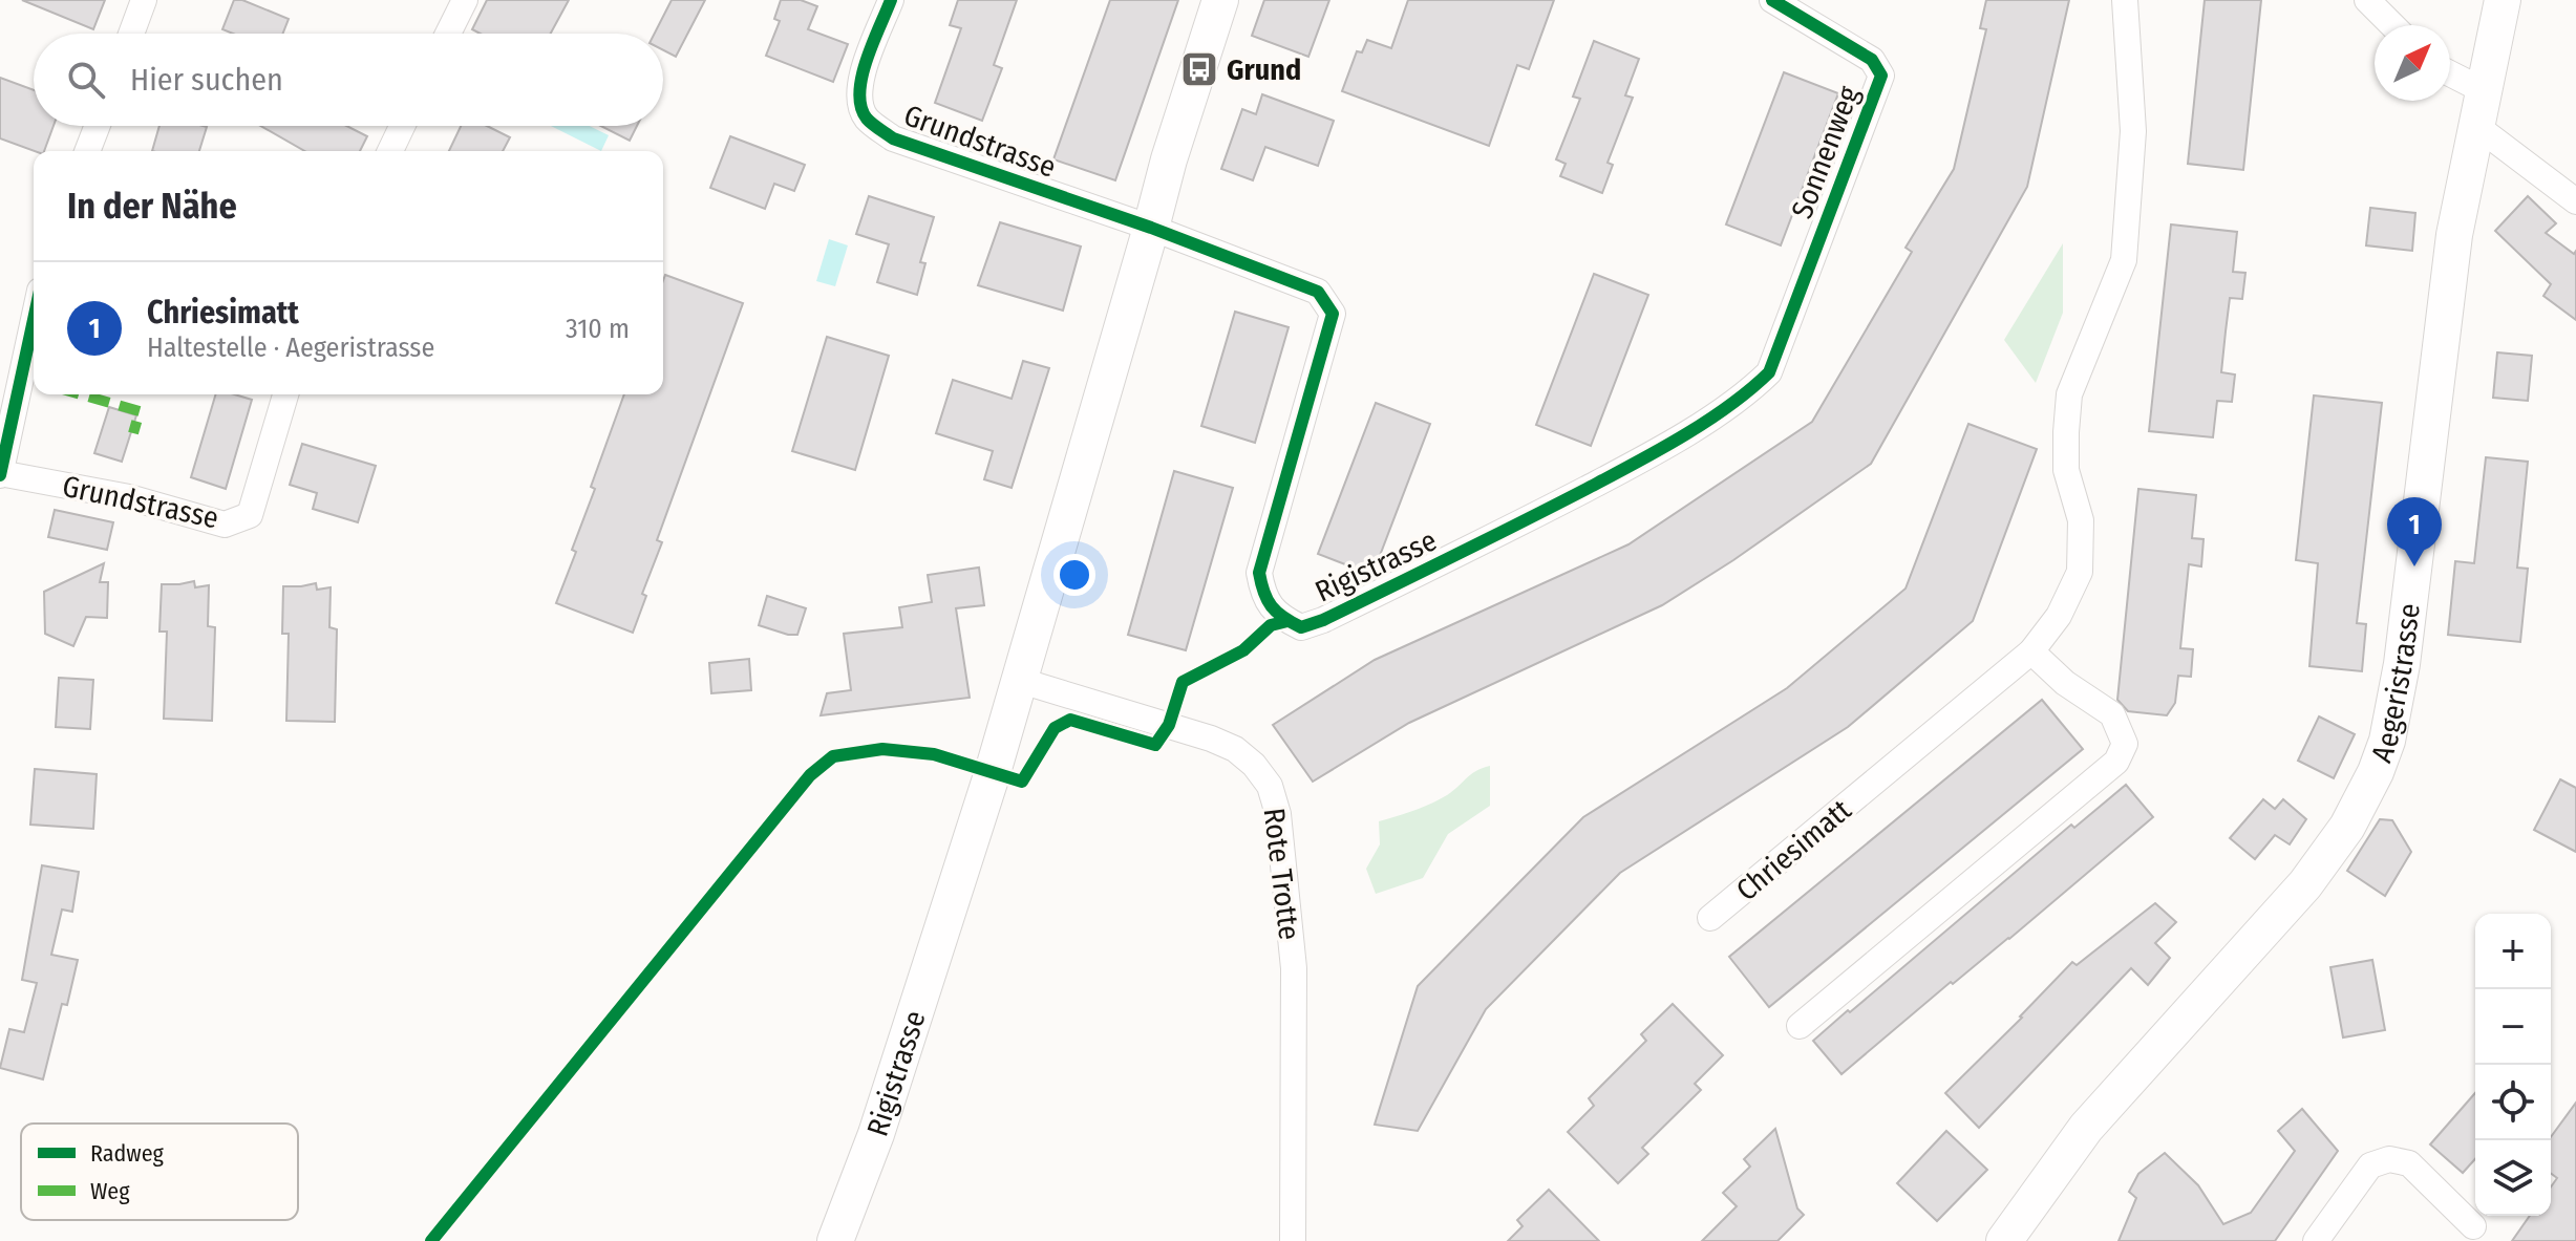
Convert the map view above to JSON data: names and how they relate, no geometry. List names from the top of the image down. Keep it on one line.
{"streets":{"street":["Grundstrasse","Sonnenweg","Rigistrasse","Aegeristrasse","Chriesimatt","Rote Trotte"]},"crossings":[["Grundstrasse","Rigistrasse"],["Sonnenweg","Rigistrasse"],["Rigistrasse","Rote Trotte"]],"places":{"bus stop":["Grund"]},"legend":["Radweg","Weg"],"north":"top right","page":{"search":"Hier suchen","heading":"In der Nähe","list":[{"mark":"1","name":"Chriesimatt","note":"Haltestelle · Aegeristrasse","value":"310 m"}],"pins":"1","map_buttons":["+","−"]}}
